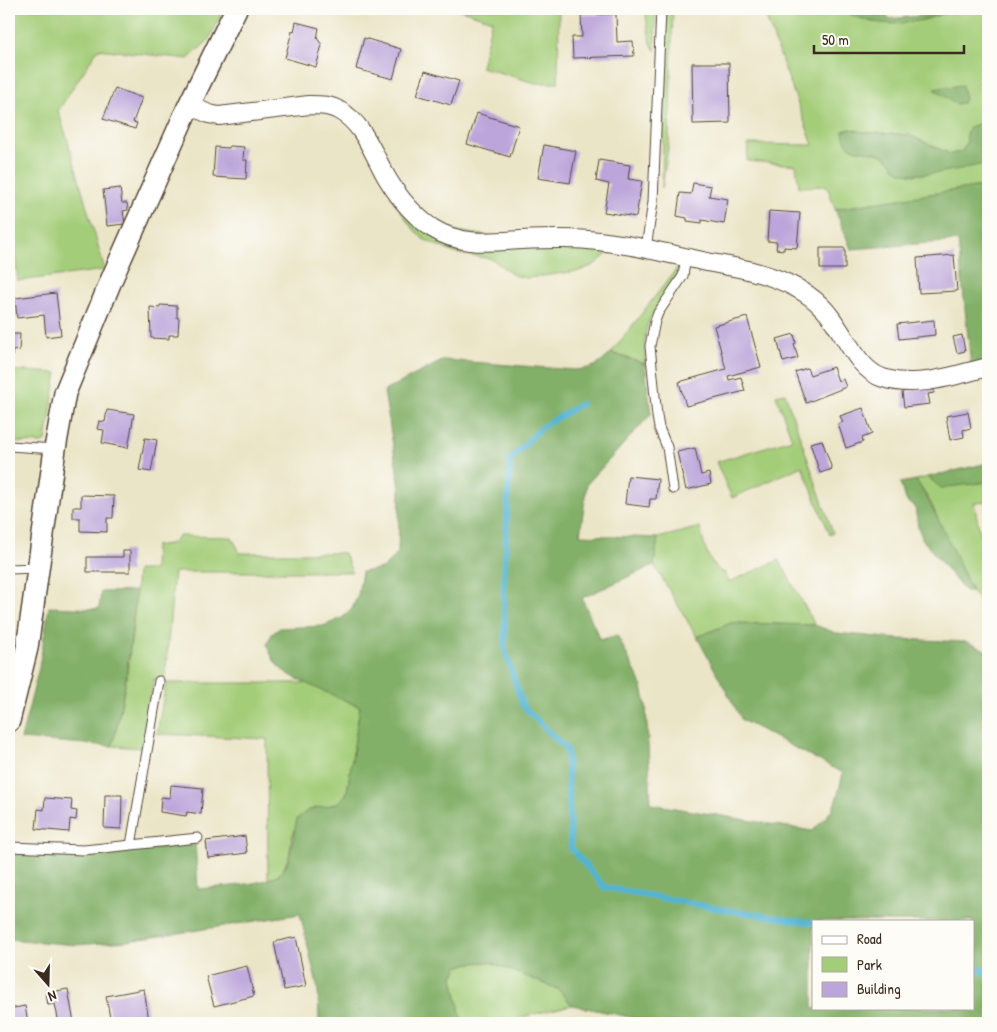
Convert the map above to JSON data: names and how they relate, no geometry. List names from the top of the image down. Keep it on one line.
{"legend":["Road","Park","Building"],"scale_bar":"50 m","north":"bottom"}
